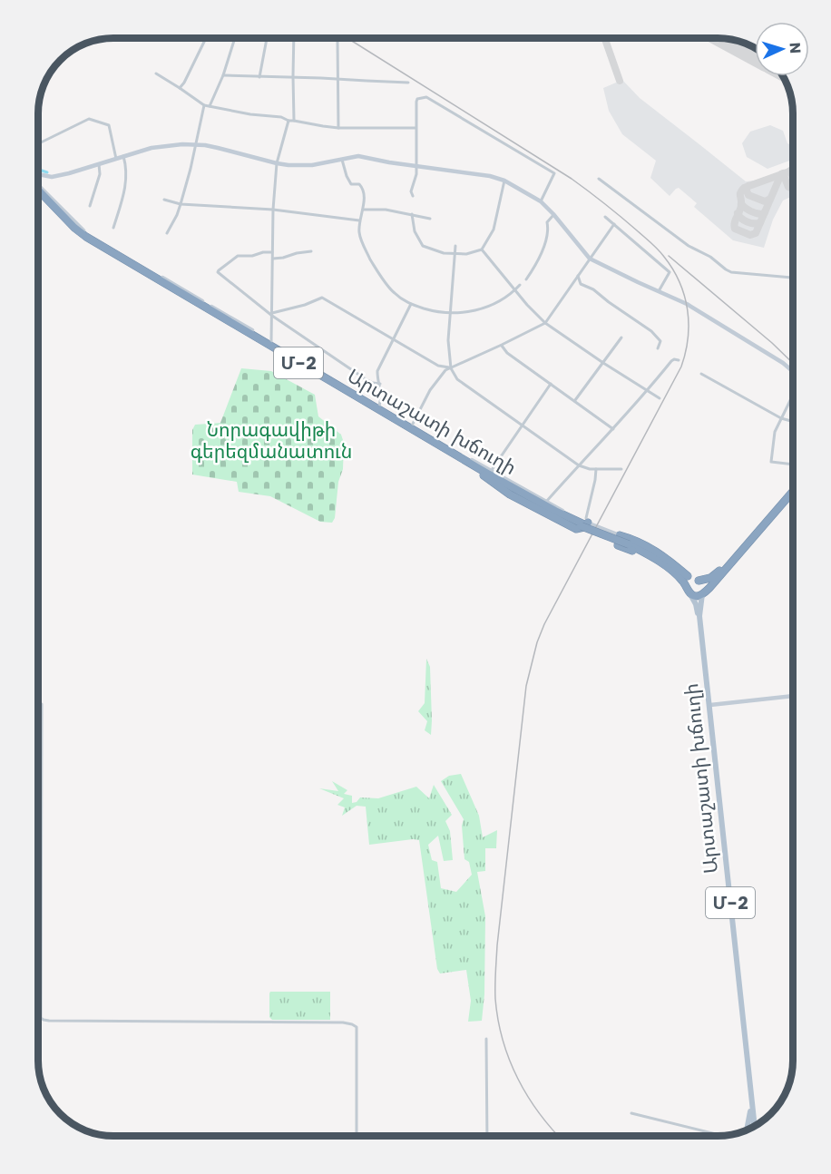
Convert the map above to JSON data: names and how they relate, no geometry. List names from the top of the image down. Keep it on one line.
{"streets":{"highway":["Մ-2","Արտաշատի խճուղի"]},"parks":["Նորագավիթի գերեզմանատուն"],"north":"right"}
